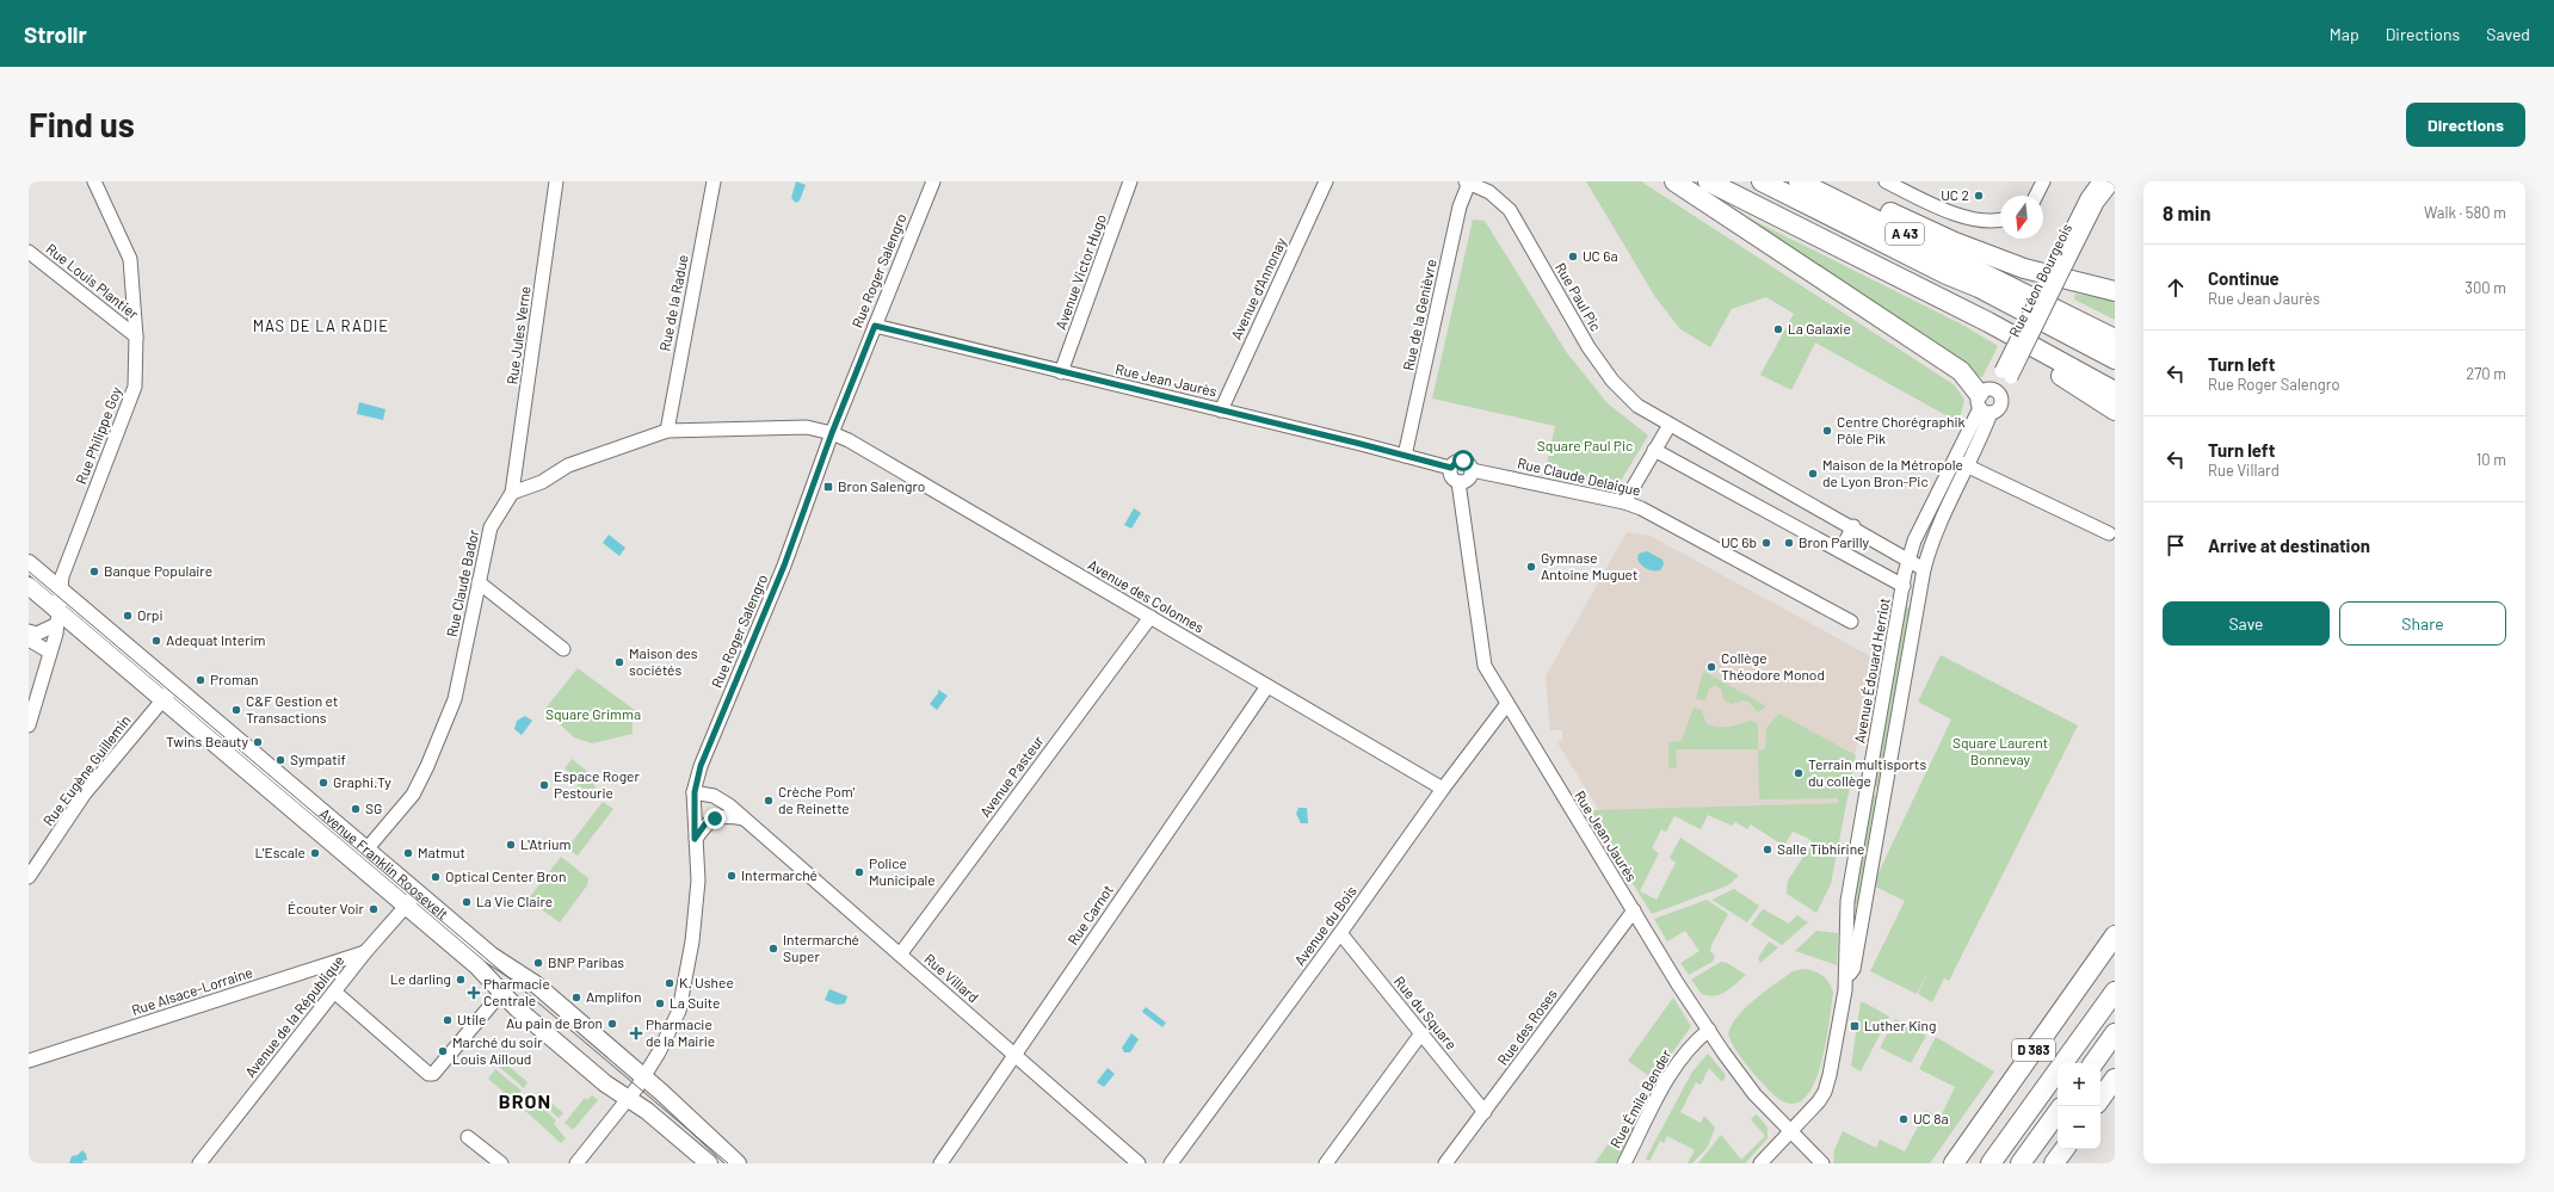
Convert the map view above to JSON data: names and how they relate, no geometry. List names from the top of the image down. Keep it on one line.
{"streets":{"highway":["A 43","D 383"],"main road":["Avenue Franklin Roosevelt"],"street":["Rue Roger Salengro","Avenue Victor Hugo","Rue Léon Bourgeois","Rue Louis Plantier","Avenue d'Annonay","Rue Paul Pic","Rue de la Radue","Rue de la Genièvre","Rue Jules Verne","Rue Jean Jaurès","Rue Philippe Goy","Rue Claude Delaigue","Rue Claude Bador","Avenue des Colonnes","Avenue Édouard Herriot","Rue Eugène Guillemin","Avenue Pasteur","Rue Carnot","Avenue du Bois","Rue Villard","Rue Alsace-Lorraine","Rue du Square","Avenue de la République","Rue des Roses","Rue Émile Bender"]},"crossings":[["Rue Roger Salengro","Rue Jean Jaurès"],["Rue Roger Salengro","Avenue des Colonnes"],["Rue Roger Salengro","Avenue Franklin Roosevelt"],["Rue Roger Salengro","Rue Villard"],["Avenue Victor Hugo","Rue Jean Jaurès"],["Rue Léon Bourgeois","Avenue Édouard Herriot"],["Rue Louis Plantier","Rue Philippe Goy"],["Avenue d'Annonay","Rue Jean Jaurès"],["Rue Paul Pic","Rue de la Genièvre"],["Rue Paul Pic","Avenue Édouard Herriot"],["Rue de la Genièvre","Rue Jean Jaurès"],["Rue Jules Verne","Rue Claude Bador"],["Rue Jean Jaurès","Rue Claude Delaigue"],["Rue Jean Jaurès","Avenue Édouard Herriot"],["Rue Jean Jaurès","Avenue du Bois"],["Rue Jean Jaurès","Rue des Roses"],["Rue Jean Jaurès","Rue Émile Bender"],["Rue Philippe Goy","Avenue Franklin Roosevelt"],["Rue Claude Bador","Avenue Franklin Roosevelt"],["Avenue des Colonnes","Avenue Pasteur"],["Avenue des Colonnes","Rue Carnot"],["Avenue des Colonnes","Avenue du Bois"],["Rue Eugène Guillemin","Avenue Franklin Roosevelt"],["Avenue Pasteur","Rue Villard"],["Avenue Franklin Roosevelt","Avenue de la République"],["Rue Carnot","Rue Villard"],["Avenue du Bois","Rue du Square"],["Rue Alsace-Lorraine","Avenue de la République"],["Rue du Square","Rue des Roses"]],"districts":["MAS DE LA RADIE","BRON"],"parks":["Square Paul Pic","Square Grimma","Square Laurent Bonnevay"],"places":{"other":["UC 2","UC 6a","La Galaxie","Centre Chorégraphik Pôle Pik","Maison de la Métropole de Lyon Bron-Pic","UC 6b","Bron Parilly","Gymnase Antoine Muguet","Banque Populaire","Orpi","Adequat Interim","Maison des sociétés","Collège Théodore Monod","Proman","C&F Gestion et Transactions","Twins Beauty","Sympatif","Terrain multisports du collège","Graphi.Ty","Espace Roger Pestourie","Crèche Pom' de Reinette","SG","L'Atrium","Salle Tibhirine","L'Escale","Matmut","Police Municipale","Intermarché","Optical Center Bron","La Vie Claire","Écouter Voir","Intermarché Super","BNP Paribas","Le darling","K. Ushee","Amplifon","La Suite","Utile","Au pain de Bron","Marché du soir Louis Ailloud","UC 8a"],"transit":["Bron Salengro","Luther King"],"health":["Pharmacie Centrale","Pharmacie de la Mairie"]},"north":"bottom","page":{"header":"Strollr","nav":["Map","Directions","Saved"],"buttons":["Directions",["Save","Share"]],"title":"Find us","heading":["8 min","Walk · 580 m"],"list":[["Continue","Rue Jean Jaurès","300 m"],["Turn left","Rue Roger Salengro","270 m"],["Turn left","Rue Villard","10 m"],"Arrive at destination"],"map_buttons":["+","−"]}}
